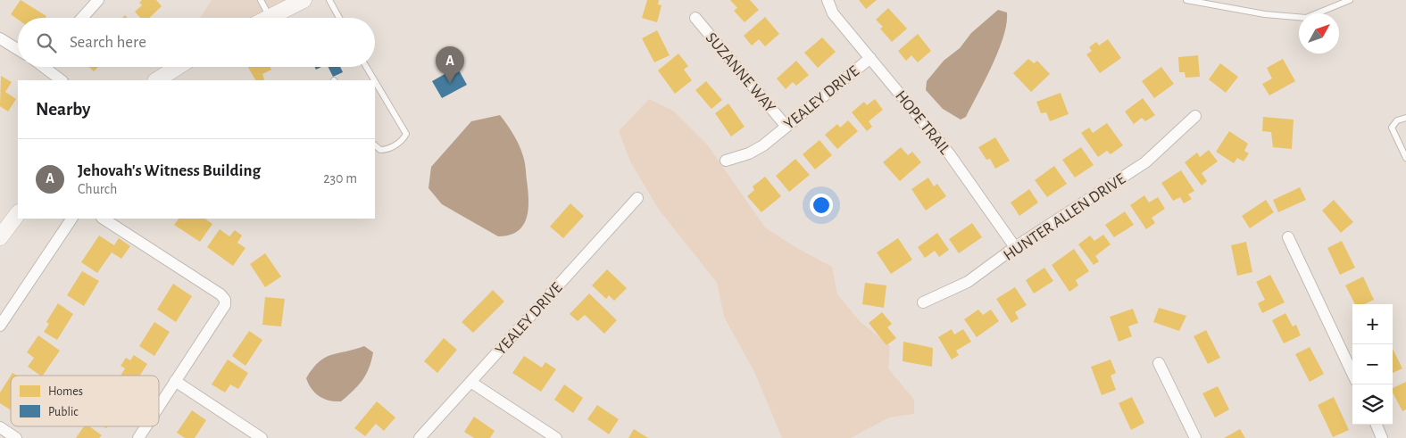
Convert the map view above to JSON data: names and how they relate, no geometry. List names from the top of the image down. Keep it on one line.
{"streets":{"street":["SUZANNE WAY","YEALEY DRIVE","HOPE TRAIL","HUNTER ALLEN DRIVE"]},"crossings":[["SUZANNE WAY","YEALEY DRIVE"],["YEALEY DRIVE","HOPE TRAIL"],["HOPE TRAIL","HUNTER ALLEN DRIVE"]],"legend":["Homes","Public"],"north":"top right","page":{"search":"Search here","pins":"A","heading":"Nearby","list":[{"mark":"A","name":"Jehovah's Witness Building","note":"Church","value":"230 m"}],"map_buttons":["+","−"]}}
